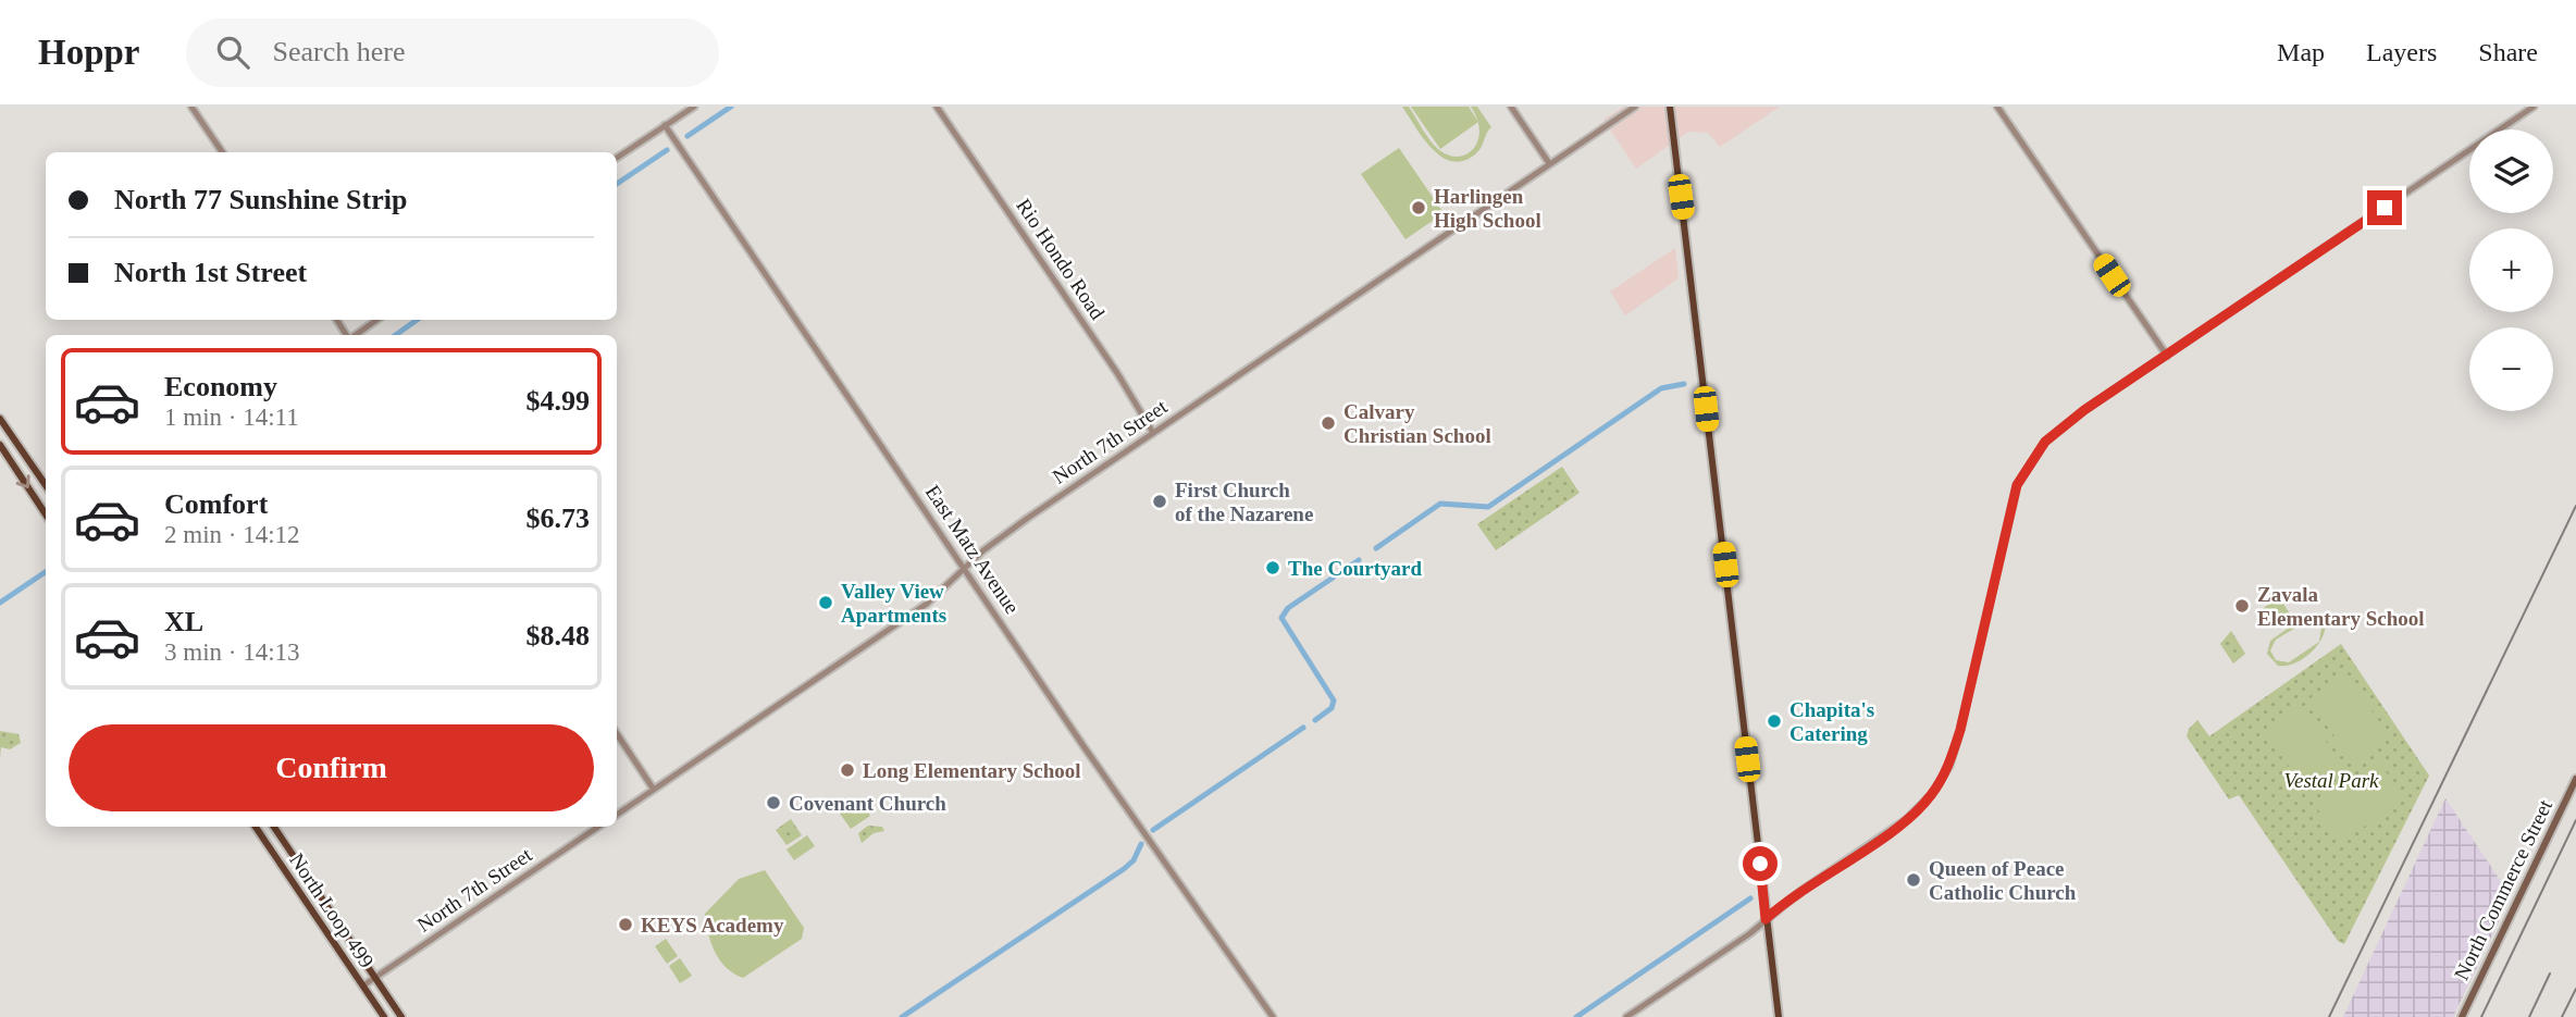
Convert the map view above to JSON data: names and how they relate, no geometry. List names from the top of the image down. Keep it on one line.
{"streets":{"main road":["North Commerce Street","North Loop 499"],"street":["Rio Hondo Road","North 7th Street","East Matz Avenue"]},"crossings":[["Rio Hondo Road","North 7th Street"],["North 7th Street","East Matz Avenue"],["North 7th Street","North Loop 499"]],"parks":["Vestal Park"],"places":["Harlingen High School","Calvary Christian School","First Church of the Nazarene","The Courtyard","Valley View Apartments","Zavala Elementary School","Chapita's Catering","Long Elementary School","Covenant Church","Queen of Peace Catholic Church","KEYS Academy"],"page":{"header":"Hoppr","search":"Search here","nav":["Map","Layers","Share"],"map_buttons":["+","−"],"banner":["North 77 Sunshine Strip","North 1st Street"],"list":[{"name":"Economy","note":"1 min · 14:11","value":"$4.99"},{"name":"Comfort","note":"2 min · 14:12","value":"$6.73"},{"name":"XL","note":"3 min · 14:13","value":"$8.48"}],"buttons":"Confirm"}}
